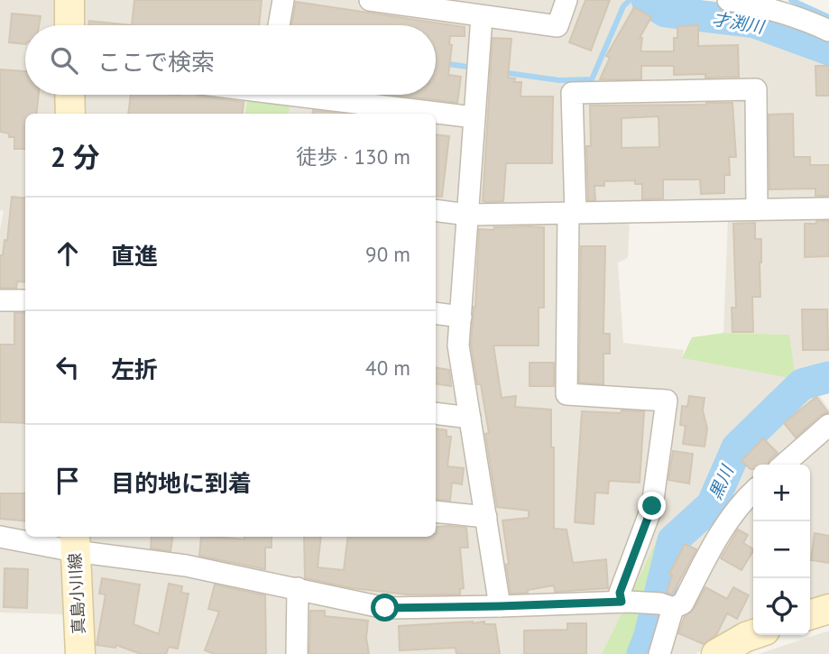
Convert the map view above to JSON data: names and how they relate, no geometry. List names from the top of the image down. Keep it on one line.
{"streets":{"street":["真島小川線"]},"water":["才渕川","黒川"],"page":{"search":"ここで検索","heading":["2 分","徒歩 · 130 m"],"list":[["直進","90 m"],["左折","40 m"],"目的地に到着"],"map_buttons":["+","−"]}}
